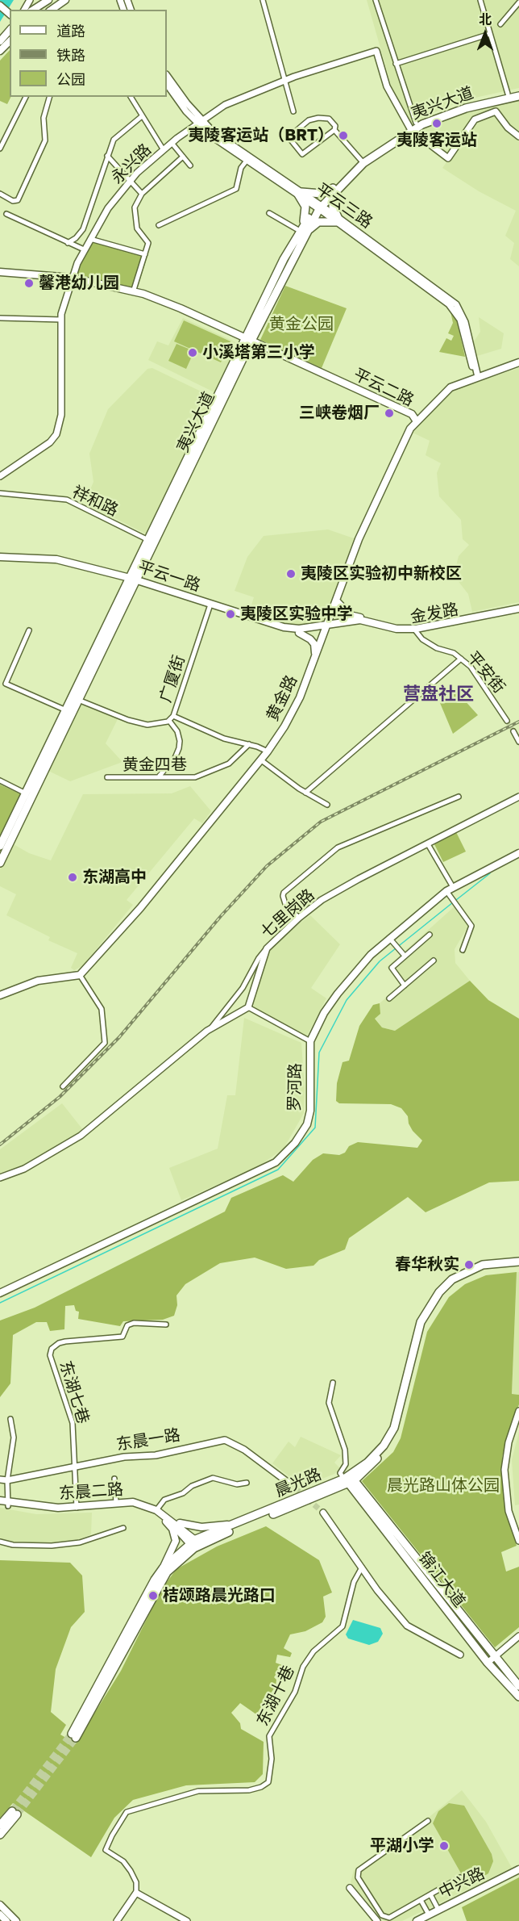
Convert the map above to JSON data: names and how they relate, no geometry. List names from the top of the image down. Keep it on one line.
{"streets":{"main road":["夷兴大道","平云二路","平云一路","金发路","黄金路","罗河路","晨光路","东晨二路","锦江大道","中兴路"],"street":["永兴路","平云三路","祥和路","平安街","广厦街","黄金四巷","七里岗路","东湖七巷","东晨一路","东湖十巷"]},"crossings":[["夷兴大道","永兴路"],["夷兴大道","平云三路"],["夷兴大道","平云二路"],["夷兴大道","祥和路"],["夷兴大道","平云一路"],["夷兴大道","广厦街"],["永兴路","平云三路"],["永兴路","平云二路"],["平云三路","黄金路"],["平云二路","黄金路"],["平云一路","金发路"],["平云一路","广厦街"],["平云一路","黄金路"],["金发路","平安街"],["金发路","黄金路"],["东湖七巷","东晨一路"],["东湖七巷","东晨二路"],["晨光路","东晨二路"],["晨光路","锦江大道"]],"districts":["营盘社区"],"parks":["黄金公园","晨光路山体公园"],"places":["夷陵客运站","夷陵客运站（BRT）","馨港幼儿园","小溪塔第三小学","三峡卷烟厂","夷陵区实验初中新校区","夷陵区实验中学","东湖高中","春华秋实","桔颂路晨光路口","平湖小学"],"legend":["道路","铁路","公园"],"north":"top"}
